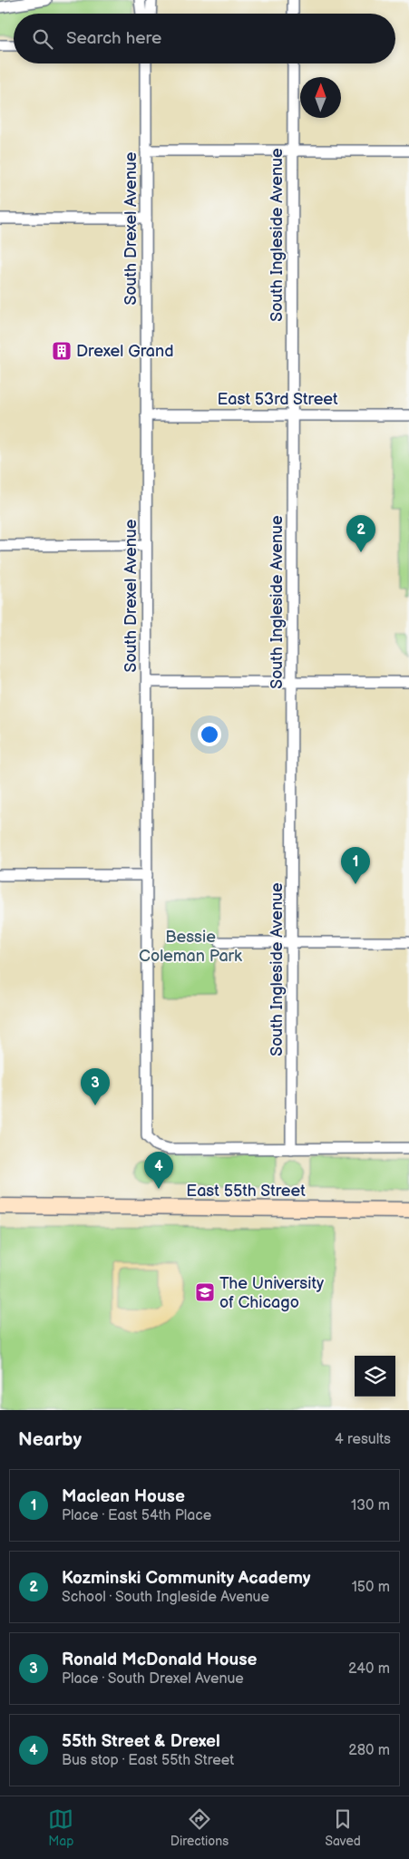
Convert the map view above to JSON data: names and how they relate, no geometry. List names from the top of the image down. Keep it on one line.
{"streets":{"street":["South Drexel Avenue","South Ingleside Avenue","East 53rd Street","East 55th Street"]},"crossings":[["South Drexel Avenue","South Ingleside Avenue"],["South Drexel Avenue","East 53rd Street"],["South Ingleside Avenue","East 53rd Street"]],"parks":["Bessie Coleman Park"],"places":{"building":["Drexel Grand"],"school or university":["The University of Chicago"]},"north":"top","page":{"search":"Search here","pins":["2","1","3","4"],"heading":["Nearby","4 results"],"list":[{"mark":"1","name":"Maclean House","note":"Place · East 54th Place","value":"130 m"},{"mark":"2","name":"Kozminski Community Academy","note":"School · South Ingleside Avenue","value":"150 m"},{"mark":"3","name":"Ronald McDonald House","note":"Place · South Drexel Avenue","value":"240 m"},{"mark":"4","name":"55th Street & Drexel","note":"Bus stop · East 55th Street","value":"280 m"}],"nav":["Map","Directions","Saved"]}}
